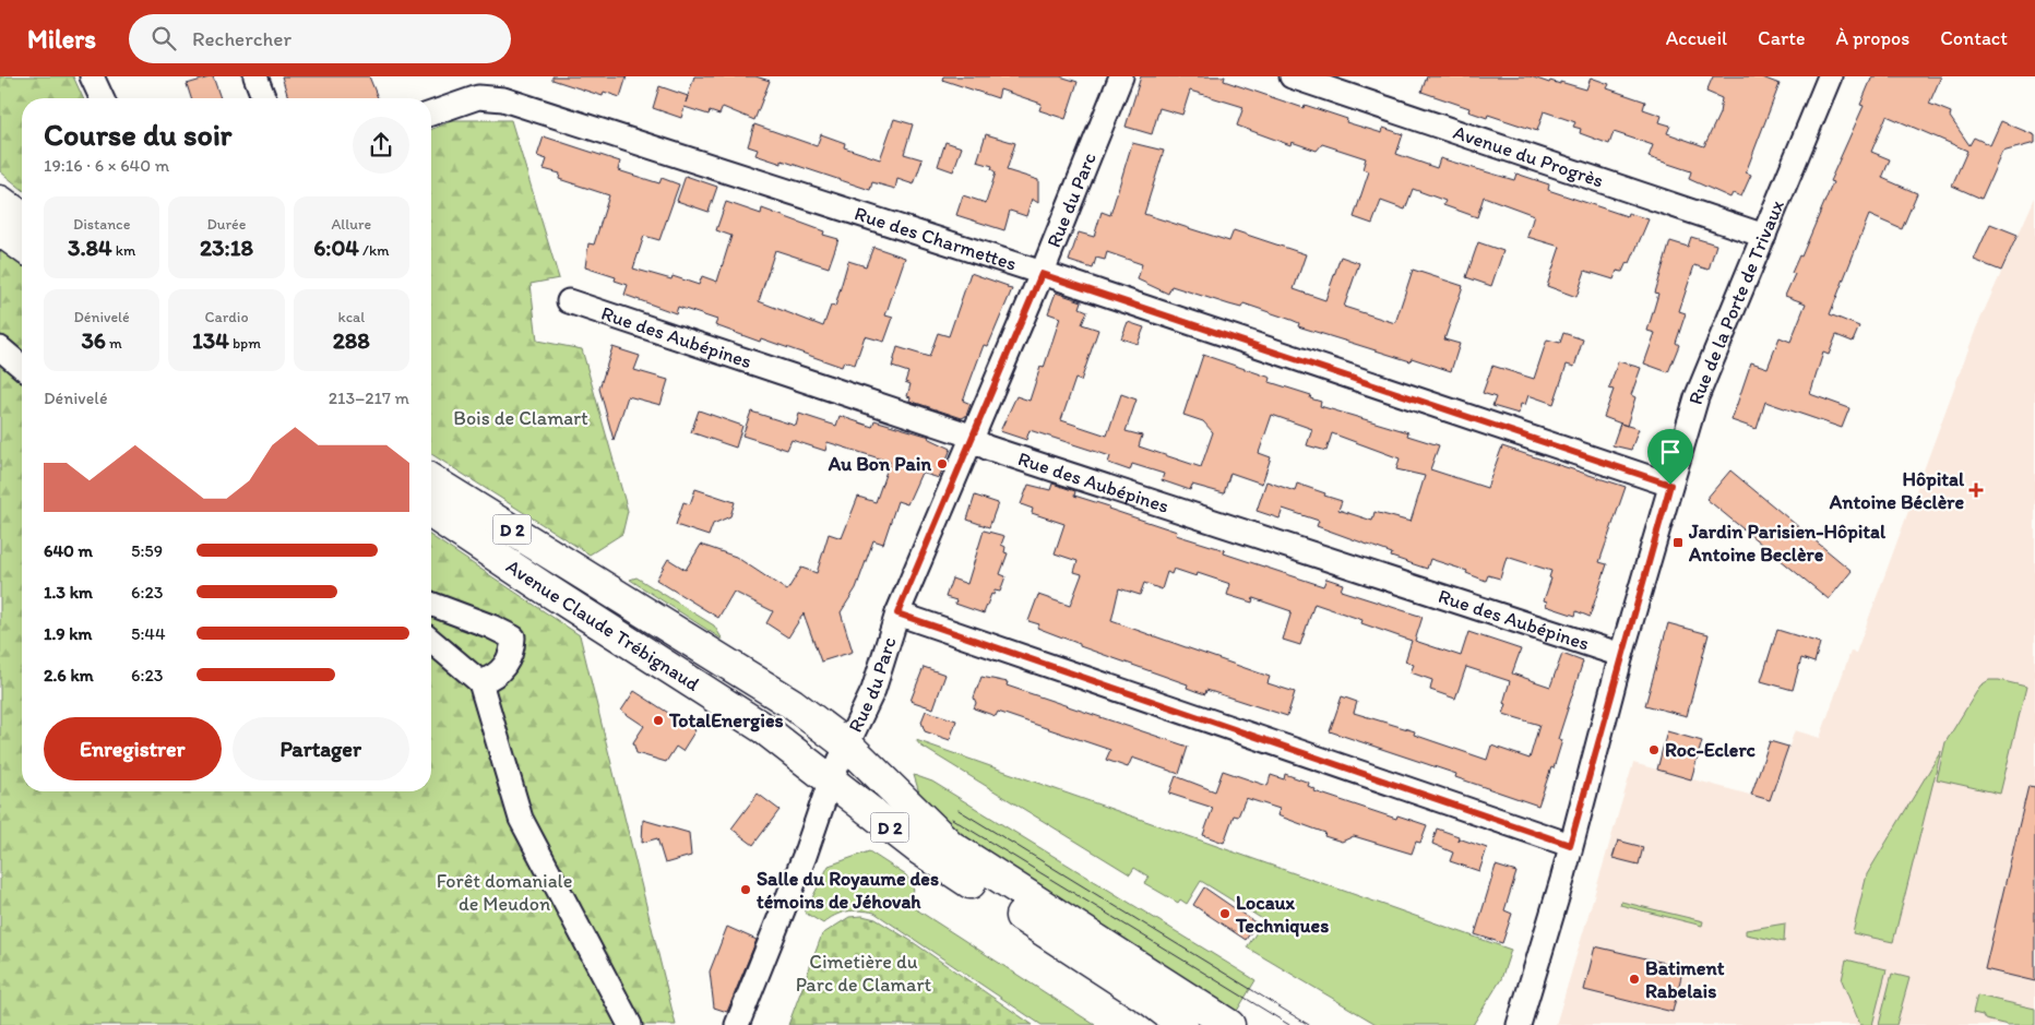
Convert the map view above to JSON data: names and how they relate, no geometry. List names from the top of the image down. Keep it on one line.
{"streets":{"main road":["D 2","Avenue Claude Trébignaud"],"street":["Avenue du Progrès","Rue du Parc","Rue des Charmettes","Rue de la Porte de Trivaux","Rue des Aubépines"]},"crossings":[["Avenue du Progrès","Rue de la Porte de Trivaux"],["Rue du Parc","Rue des Charmettes"],["Rue du Parc","Rue des Aubépines"],["Rue du Parc","D 2"],["Rue du Parc","Avenue Claude Trébignaud"],["Rue des Charmettes","Rue de la Porte de Trivaux"],["Rue de la Porte de Trivaux","Rue des Aubépines"],["D 2","Avenue Claude Trébignaud"]],"parks":["Bois de Clamart","Forêt domaniale de Meudon","Cimetière du Parc de Clamart"],"places":{"other":["Au Bon Pain","TotalEnergies","Roc-Eclerc","Salle du Royaume des témoins de Jéhovah","Locaux Techniques","Batiment Rabelais"],"health":["Hôpital Antoine Béclère"],"transit":["Jardin Parisien-Hôpital Antoine Beclère"]},"page":{"header":"Milers","search":"Rechercher","nav":["Accueil","Carte","À propos","Contact"],"heading":["Course du soir","19:16 · 6 × 640 m"],"stats":[["Distance","3.84 km"],["Durée","23:18"],["Allure","6:04 /km"],["Dénivelé","36 m"],["Cardio","134 bpm"],["kcal","288"]],"chart":["Dénivelé","213–217 m"],"list":[{"name":"640 m","note":"5:59"},{"name":"1.3 km","note":"6:23"},{"name":"1.9 km","note":"5:44"},{"name":"2.6 km","note":"6:23"}],"buttons":["Enregistrer","Partager"]}}
